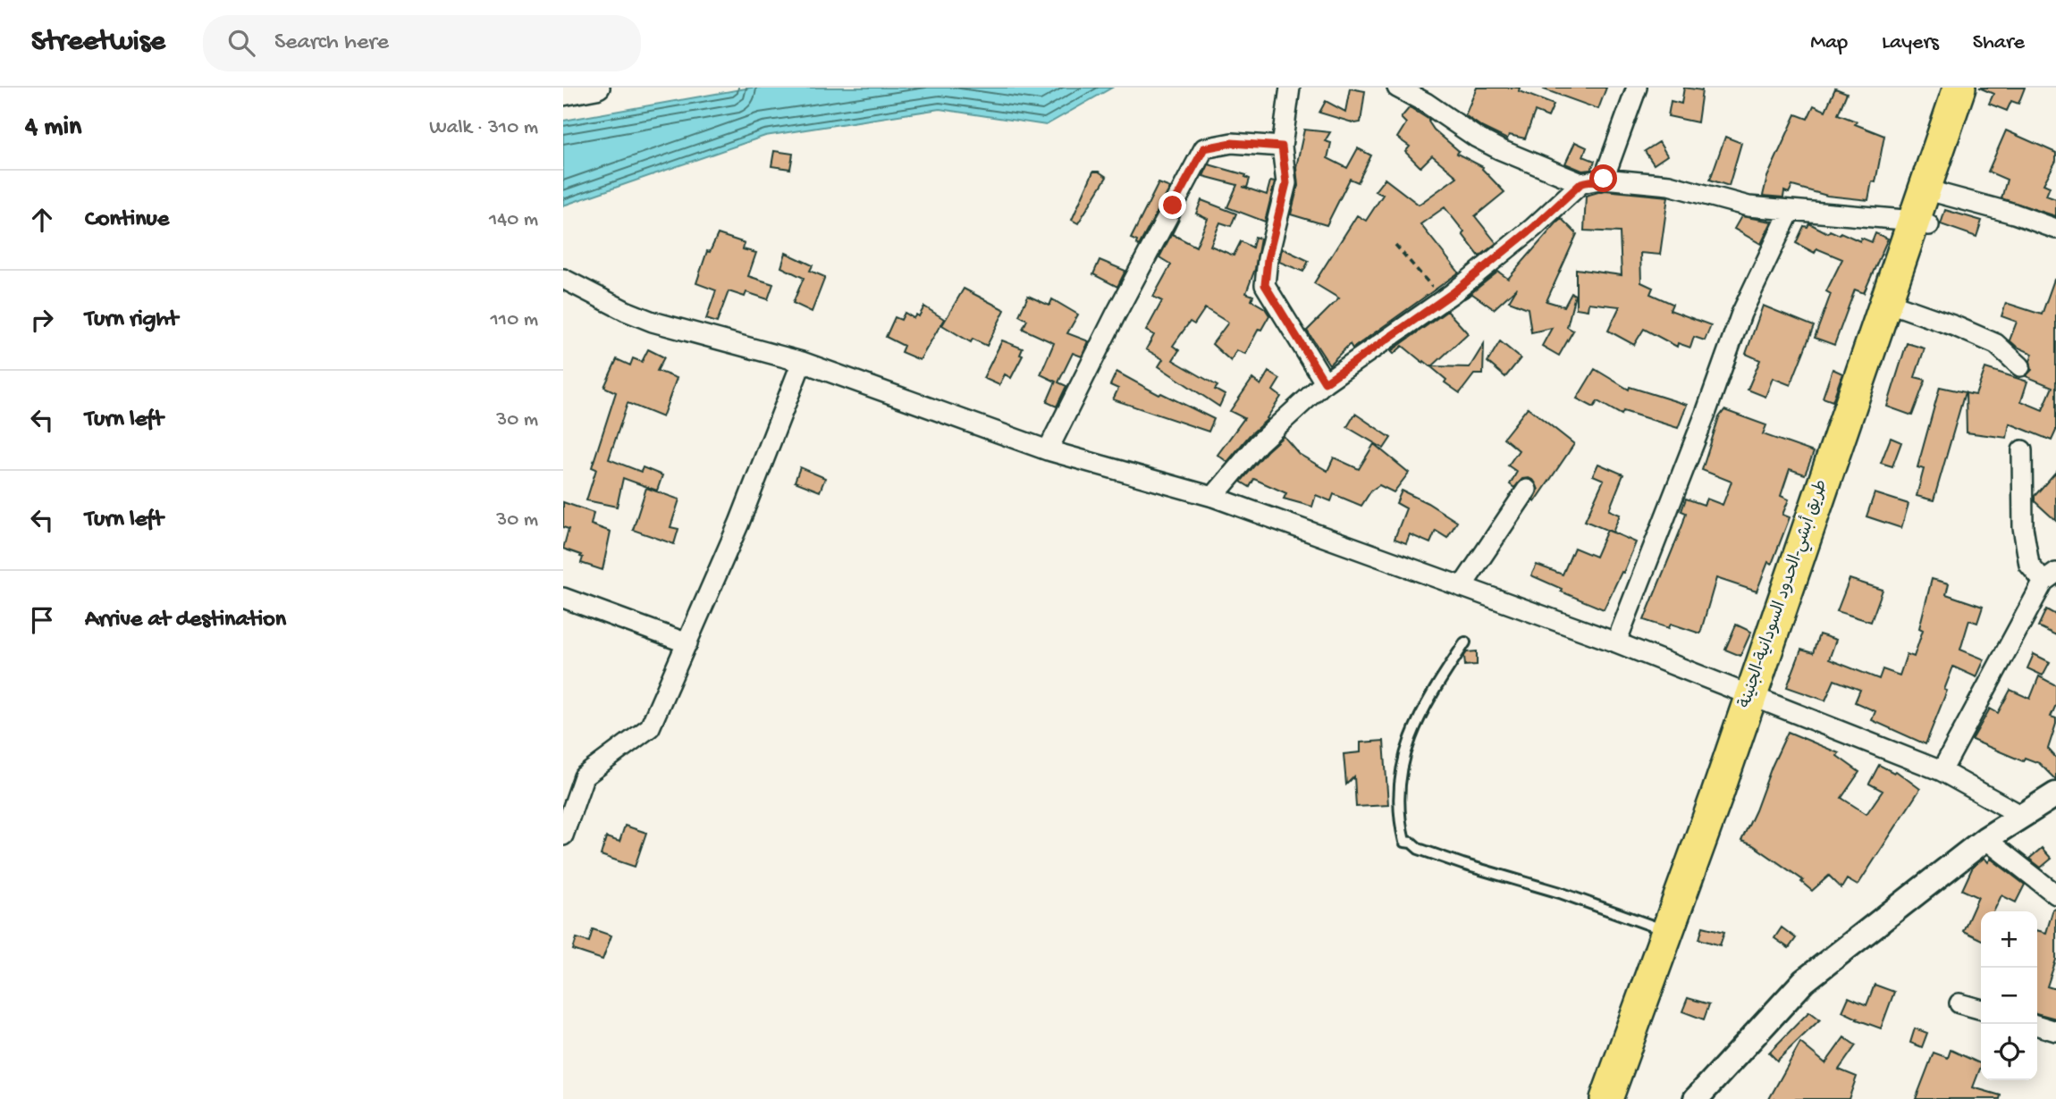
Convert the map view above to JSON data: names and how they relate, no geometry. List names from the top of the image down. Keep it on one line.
{"streets":{"highway":["طريق أبشي-الحدود السودانية-الجنينة"]},"page":{"header":"Streetwise","search":"Search here","nav":["Map","Layers","Share"],"heading":["4 min","Walk · 310 m"],"list":[["Continue","140 m"],["Turn right","110 m"],["Turn left","30 m"],["Turn left","30 m"],"Arrive at destination"],"map_buttons":["+","−"]}}
